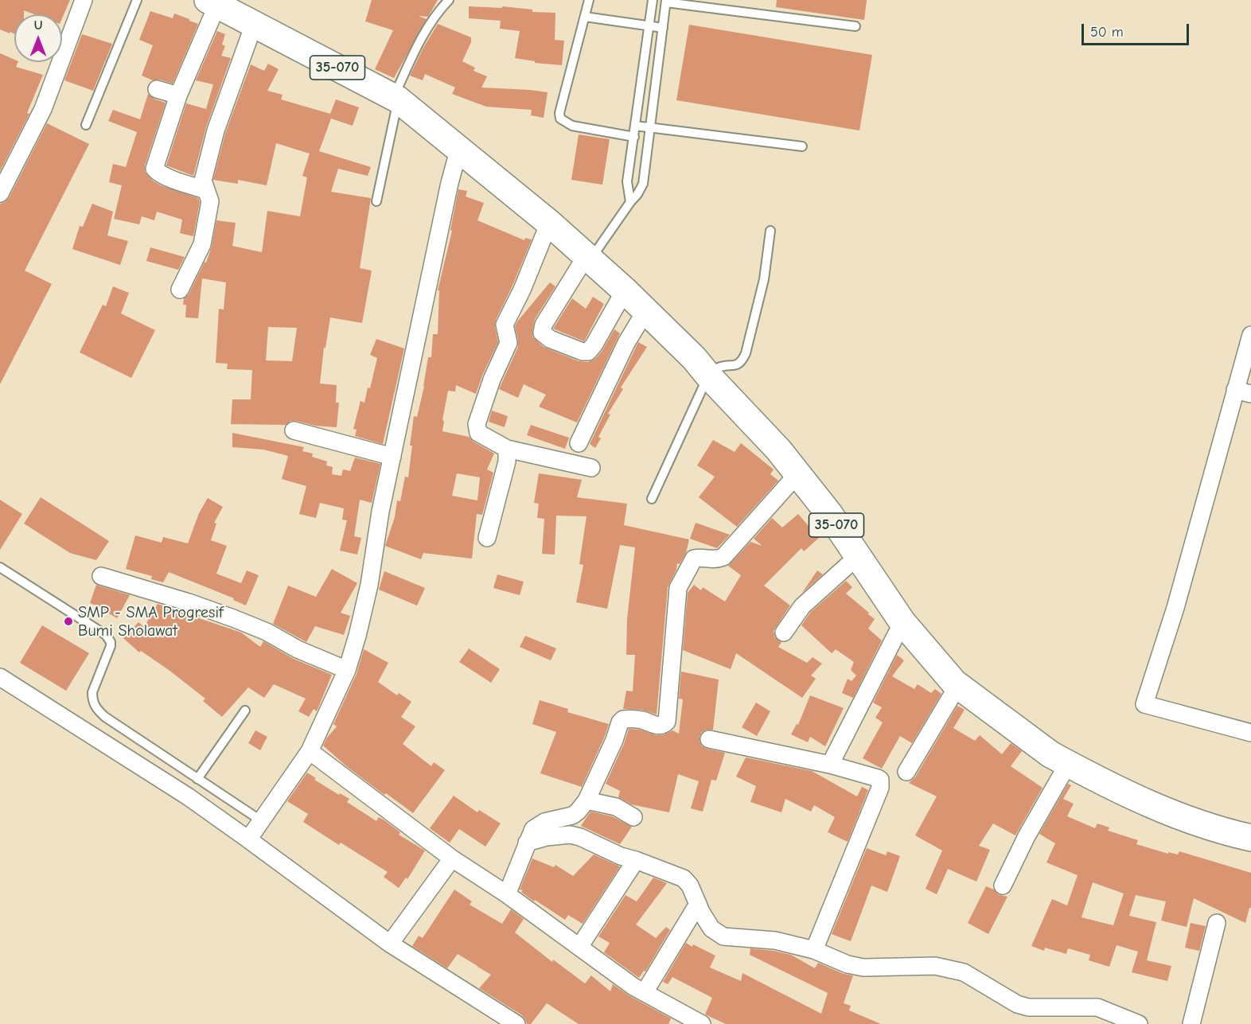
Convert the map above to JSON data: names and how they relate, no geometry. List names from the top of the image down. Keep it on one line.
{"streets":{"main road":["35-070"]},"places":["SMP - SMA Progresif Bumi Sholawat"],"scale_bar":"50 m","north":"top"}
